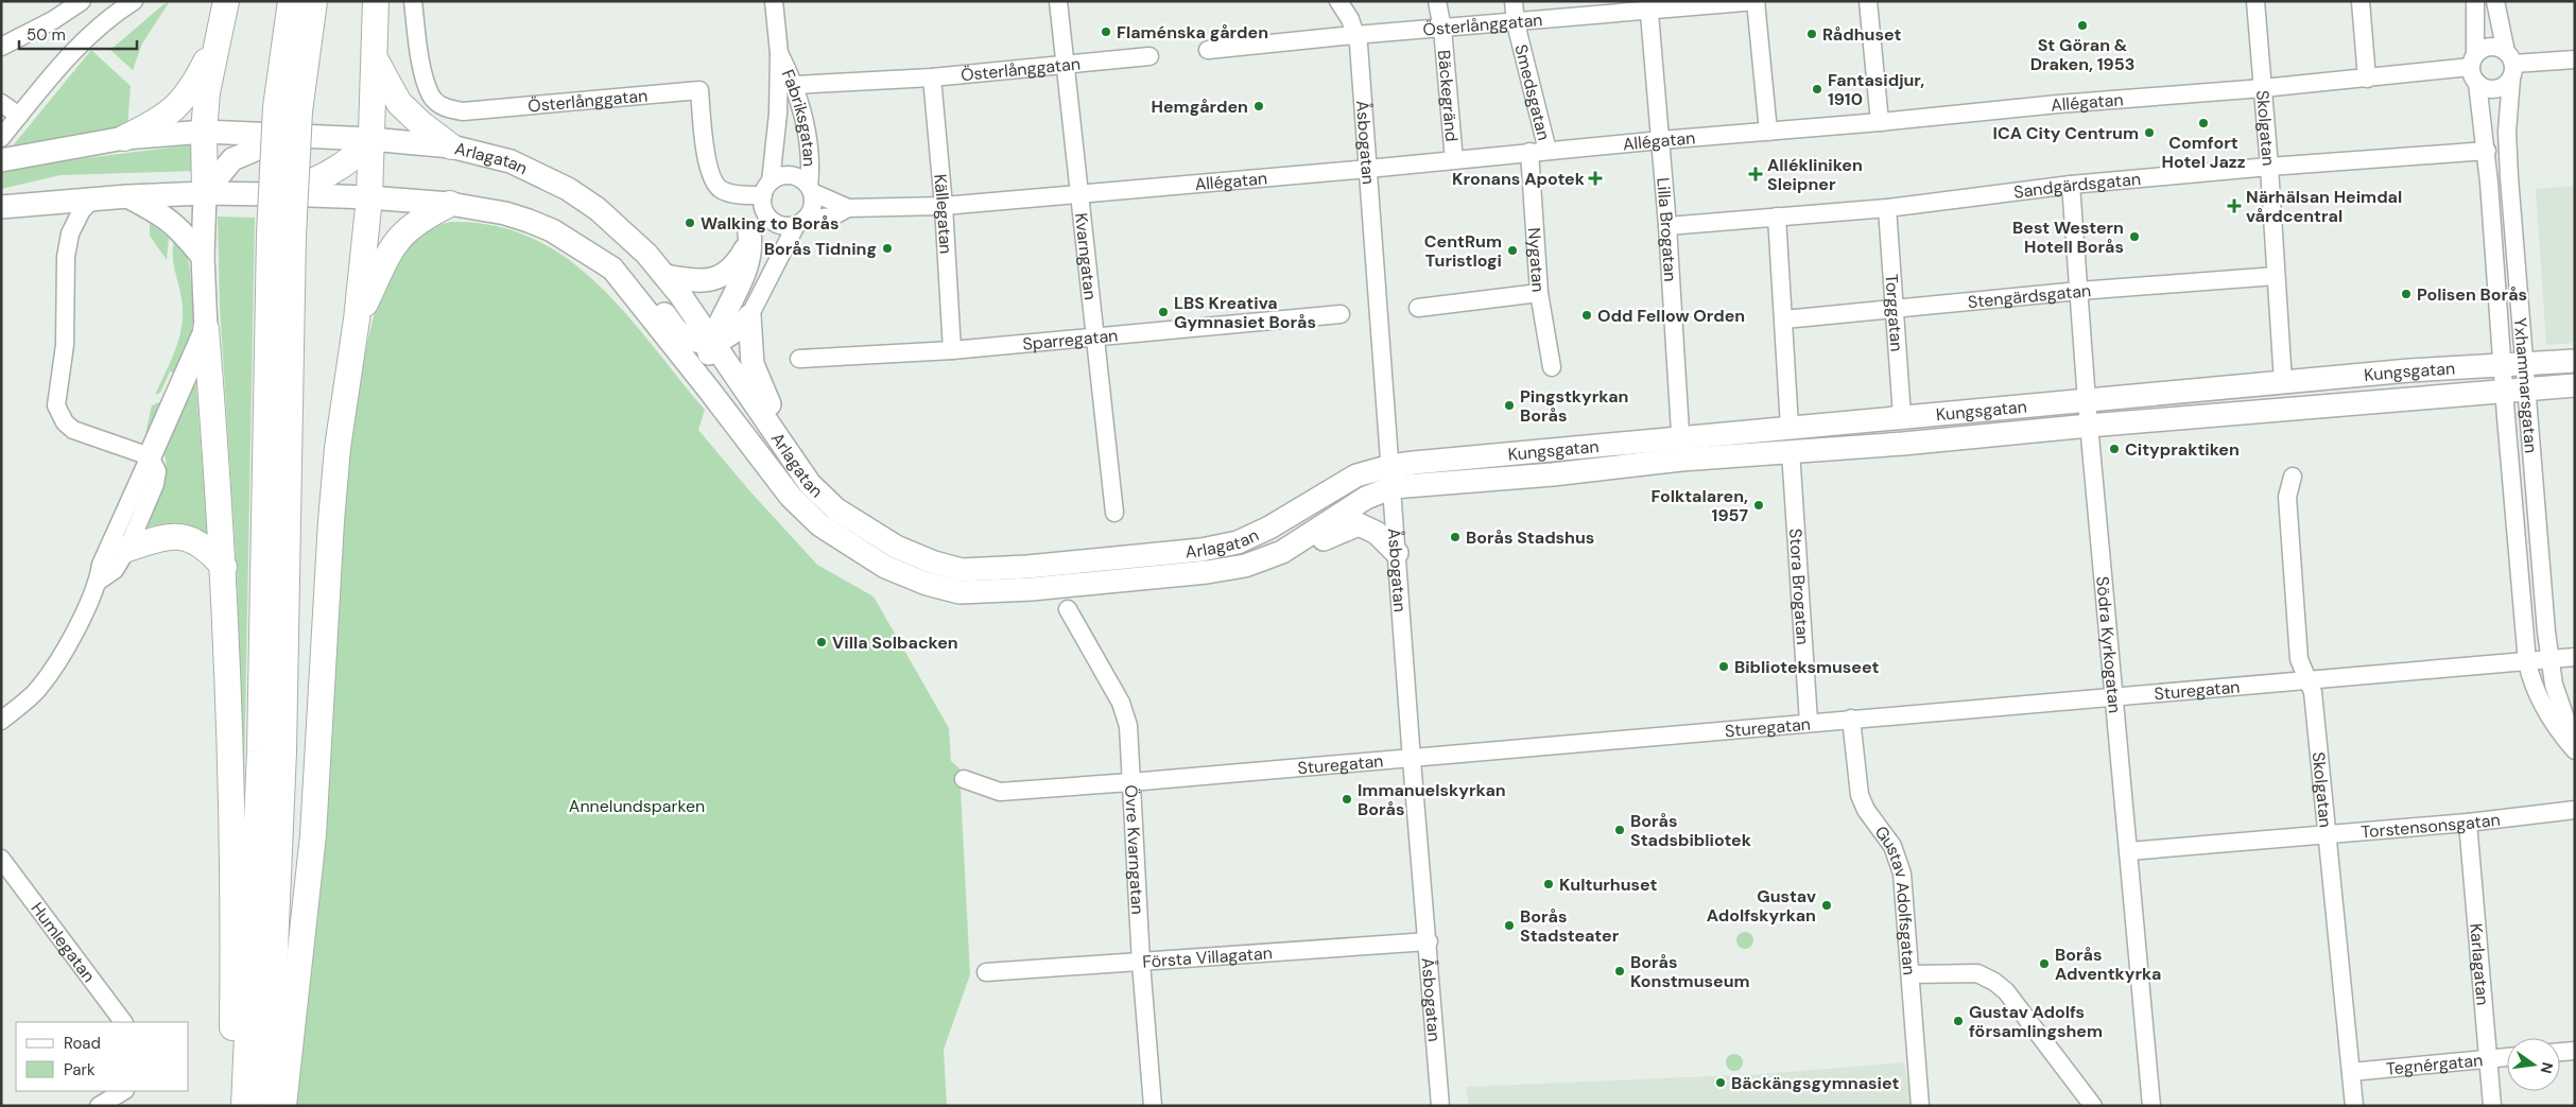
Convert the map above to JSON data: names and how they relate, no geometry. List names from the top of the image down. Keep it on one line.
{"streets":{"main road":["Arlagatan","Kungsgatan"],"street":["Österlånggatan","Smedsgatan","Bäckegränd","Allégatan","Fabriksgatan","Skolgatan","Åsbogatan","Sandgärdsgatan","Källegatan","Lilla Brogatan","Kvarngatan","Nygatan","Stengärdsgatan","Torggatan","Sparregatan","Yxhammarsgatan","Stora Brogatan","Södra Kyrkogatan","Sturegatan","Torstensonsgatan","Övre Kvarngatan","Gustav Adolfsgatan","Humlegatan","Första Villagatan","Karlagatan","Tegnérgatan"]},"crossings":[["Österlånggatan","Smedsgatan"],["Österlånggatan","Bäckegränd"],["Österlånggatan","Allégatan"],["Österlånggatan","Fabriksgatan"],["Österlånggatan","Åsbogatan"],["Österlånggatan","Källegatan"],["Österlånggatan","Lilla Brogatan"],["Österlånggatan","Kvarngatan"],["Smedsgatan","Allégatan"],["Bäckegränd","Allégatan"],["Allégatan","Fabriksgatan"],["Allégatan","Skolgatan"],["Allégatan","Åsbogatan"],["Allégatan","Källegatan"],["Allégatan","Lilla Brogatan"],["Allégatan","Kvarngatan"],["Allégatan","Nygatan"],["Allégatan","Yxhammarsgatan"],["Skolgatan","Sandgärdsgatan"],["Skolgatan","Stengärdsgatan"],["Skolgatan","Kungsgatan"],["Skolgatan","Sturegatan"],["Skolgatan","Torstensonsgatan"],["Skolgatan","Tegnérgatan"],["Åsbogatan","Arlagatan"],["Åsbogatan","Kungsgatan"],["Åsbogatan","Sturegatan"],["Åsbogatan","Första Villagatan"],["Arlagatan","Kungsgatan"],["Sandgärdsgatan","Lilla Brogatan"],["Sandgärdsgatan","Torggatan"],["Sandgärdsgatan","Yxhammarsgatan"],["Sandgärdsgatan","Södra Kyrkogatan"],["Källegatan","Sparregatan"],["Lilla Brogatan","Kungsgatan"],["Kvarngatan","Sparregatan"],["Stengärdsgatan","Torggatan"],["Stengärdsgatan","Södra Kyrkogatan"],["Torggatan","Kungsgatan"],["Kungsgatan","Yxhammarsgatan"],["Kungsgatan","Stora Brogatan"],["Kungsgatan","Södra Kyrkogatan"],["Yxhammarsgatan","Sturegatan"],["Stora Brogatan","Sturegatan"],["Södra Kyrkogatan","Sturegatan"],["Södra Kyrkogatan","Torstensonsgatan"],["Sturegatan","Övre Kvarngatan"],["Sturegatan","Gustav Adolfsgatan"],["Torstensonsgatan","Karlagatan"],["Övre Kvarngatan","Första Villagatan"],["Karlagatan","Tegnérgatan"]],"parks":["Annelundsparken"],"places":{"other":["St Göran & Draken, 1953","Flaménska gården","Rådhuset","Fantasidjur, 1910","Hemgården","Comfort Hotel Jazz","ICA City Centrum","Walking to Borås","Best Western Hotell Borås","Borås Tidning","CentRum Turistlogi","Polisen Borås","LBS Kreativa Gymnasiet Borås","Odd Fellow Orden","Pingstkyrkan Borås","Citypraktiken","Folktalaren, 1957","Borås Stadshus","Villa Solbacken","Biblioteksmuseet","Immanuelskyrkan Borås","Borås Stadsbibliotek","Kulturhuset","Gustav Adolfskyrkan","Borås Stadsteater","Borås Adventkyrka","Borås Konstmuseum","Gustav Adolfs församlingshem","Bäckängsgymnasiet"],"health":["Allékliniken Sleipner","Kronans Apotek","Närhälsan Heimdal vårdcentral"]},"legend":["Road","Park"],"scale_bar":"50 m","north":"right"}
